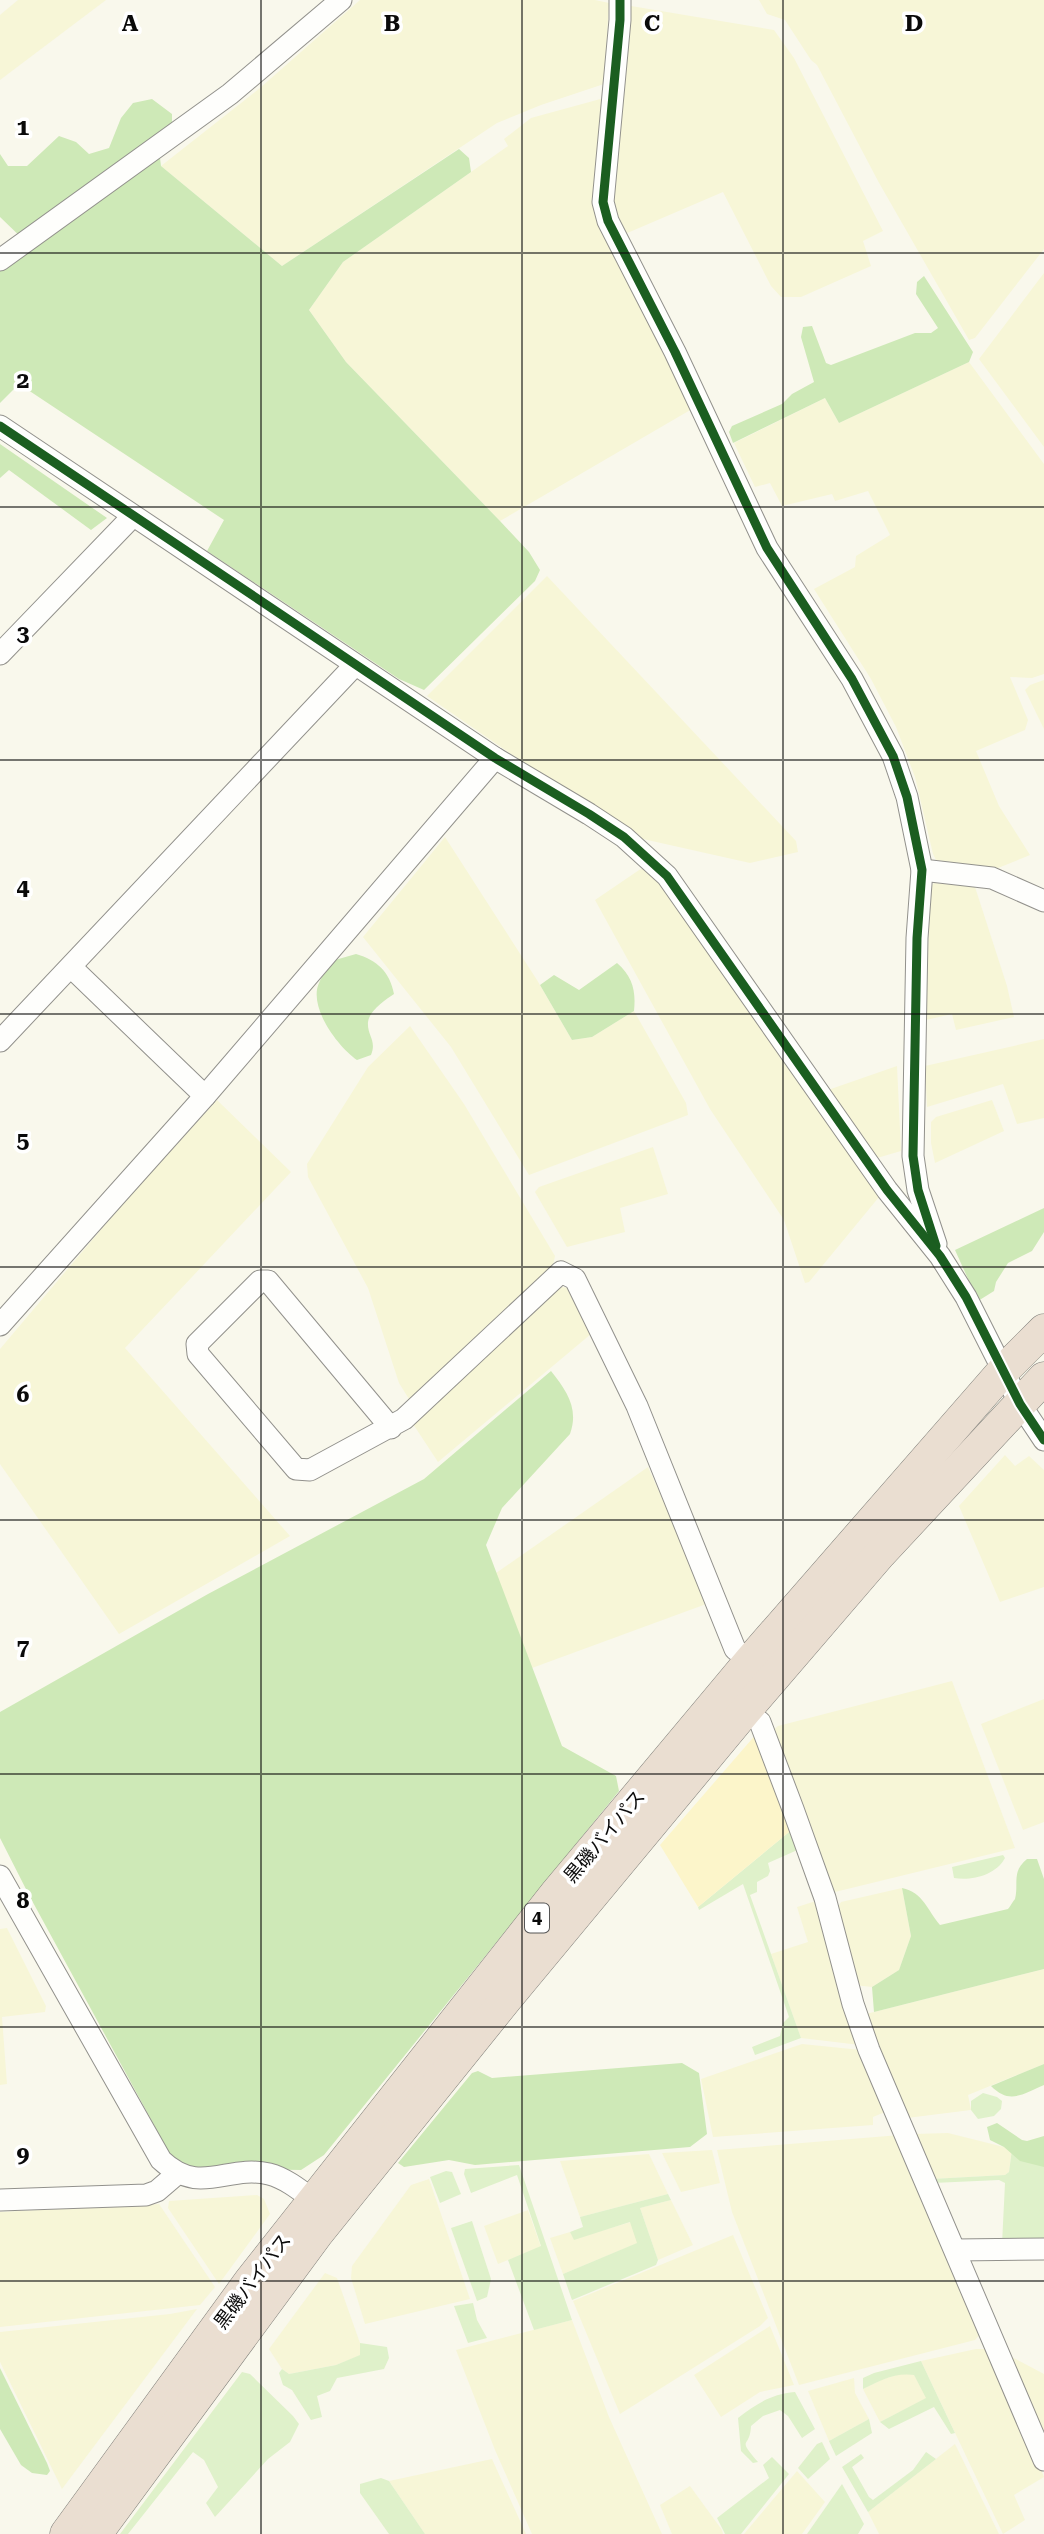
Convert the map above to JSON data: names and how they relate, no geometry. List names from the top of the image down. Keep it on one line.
{"streets":{"highway":["黒磯バイパス","4"]},"grid":{"columns":["A","B","C","D"],"rows":["1","2","3","4","5","6","7","8","9"]}}
